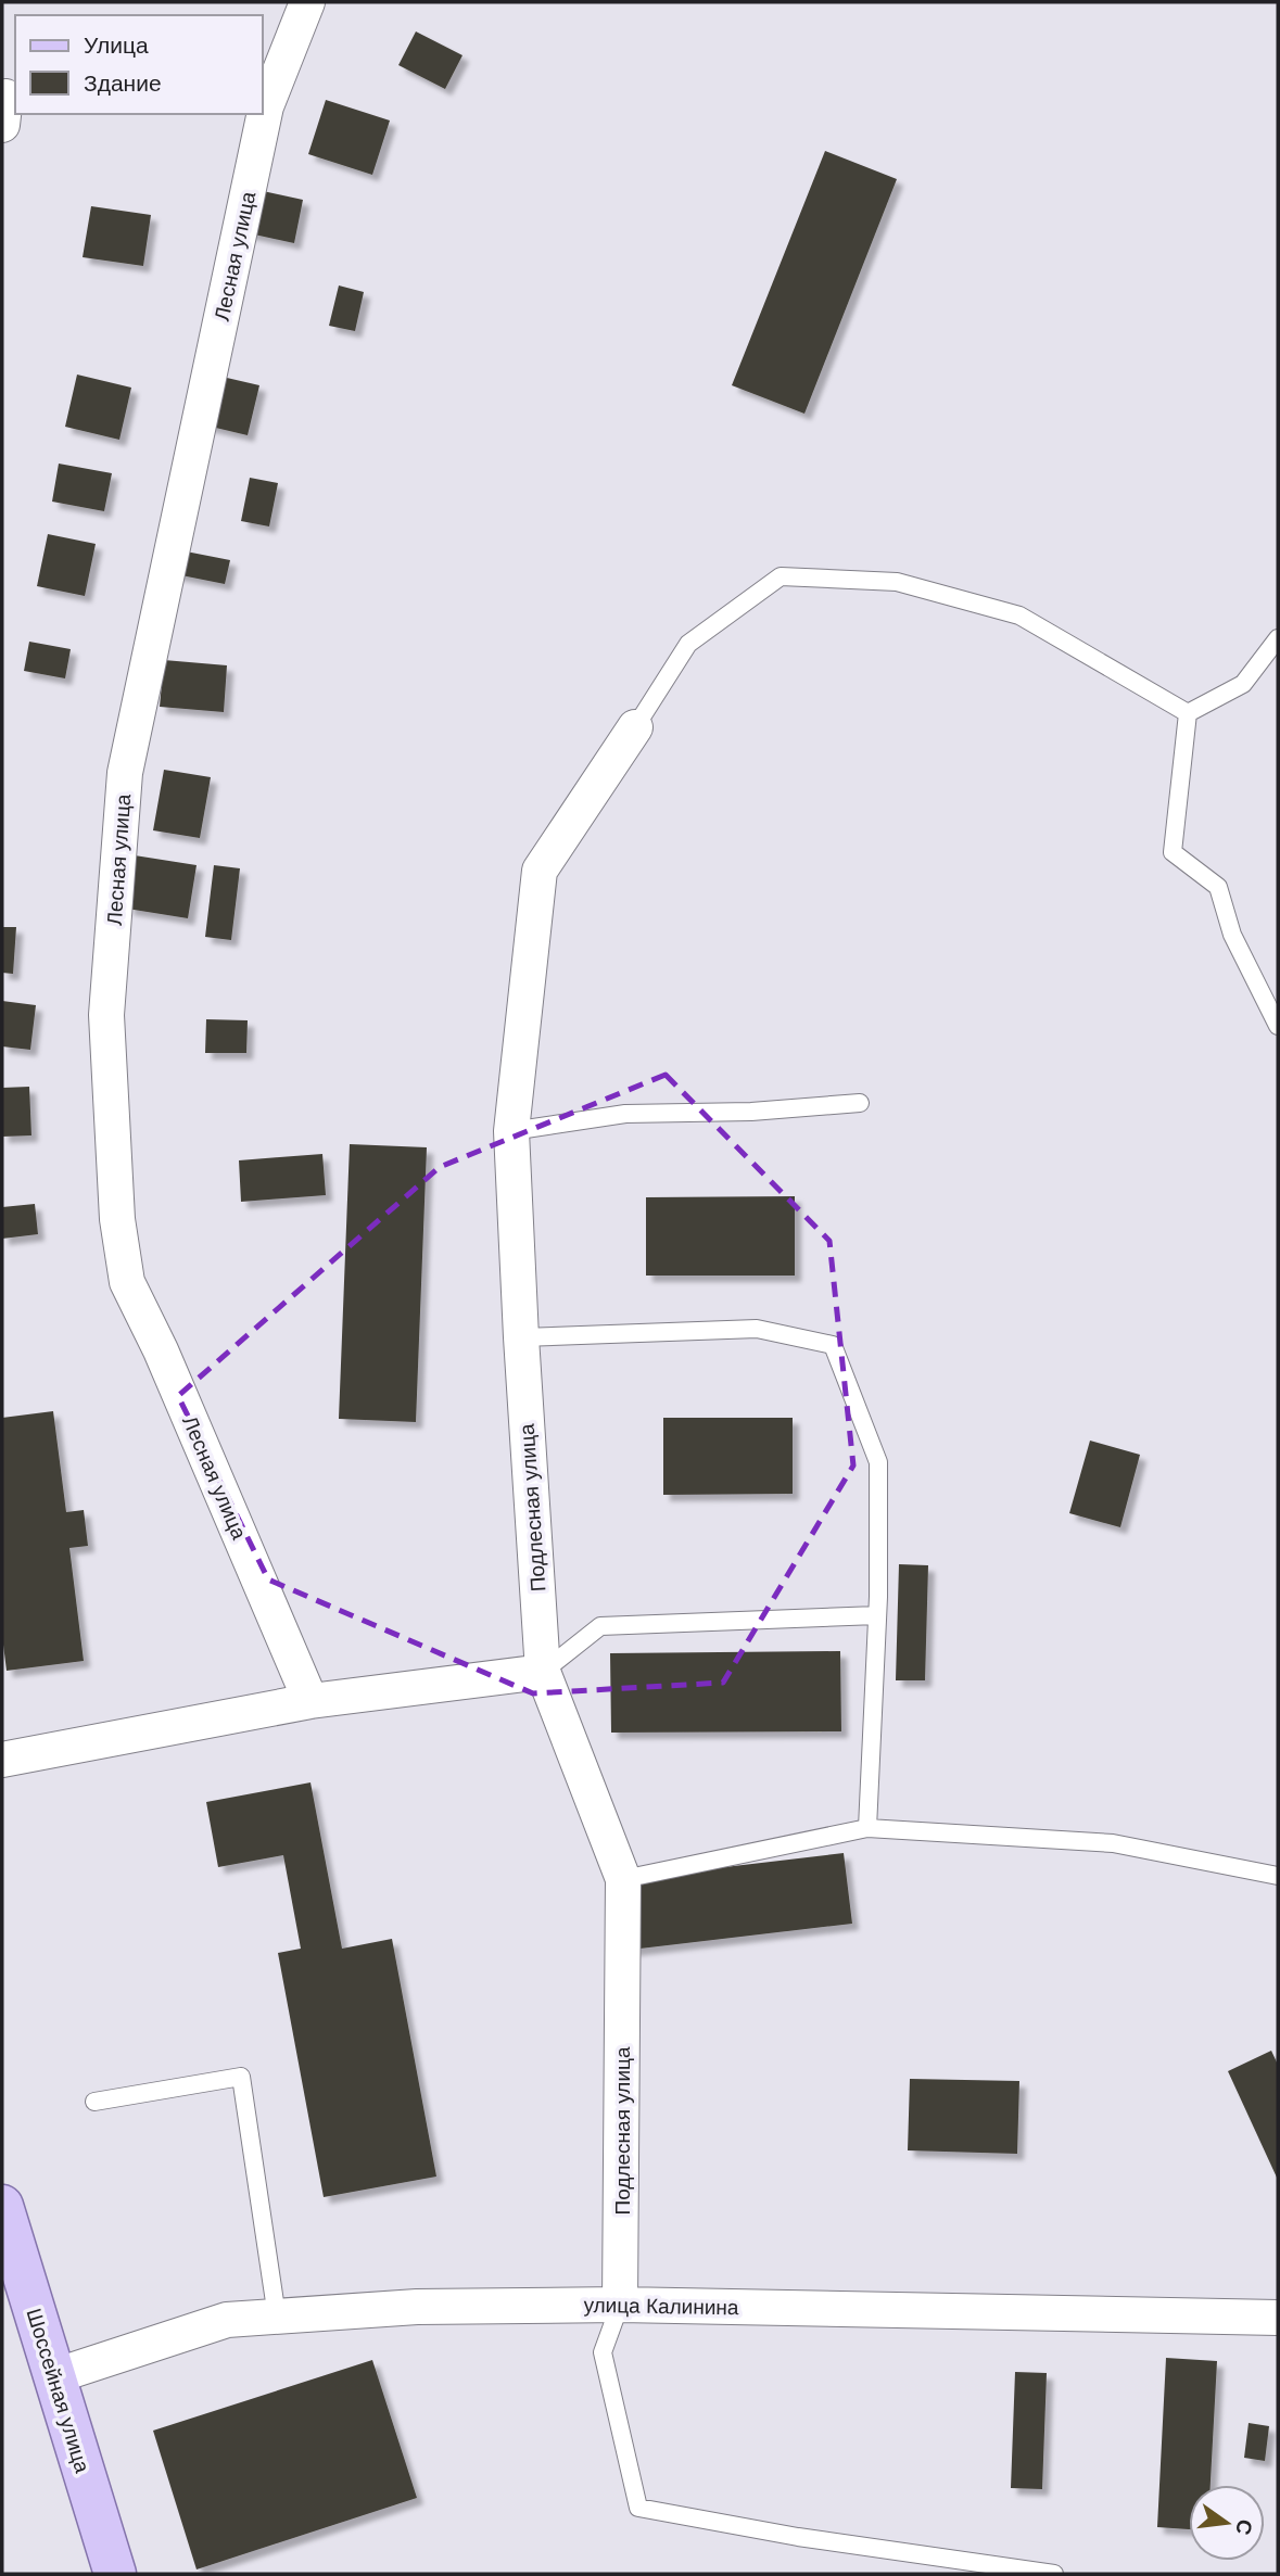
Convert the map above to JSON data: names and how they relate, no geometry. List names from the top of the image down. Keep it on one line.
{"streets":{"main road":["Шоссейная улица"],"street":["Лесная улица","Подлесная улица","улица Калинина"]},"crossings":[["Подлесная улица","улица Калинина"],["улица Калинина","Шоссейная улица"]],"legend":["Улица","Здание"],"north":"right"}
